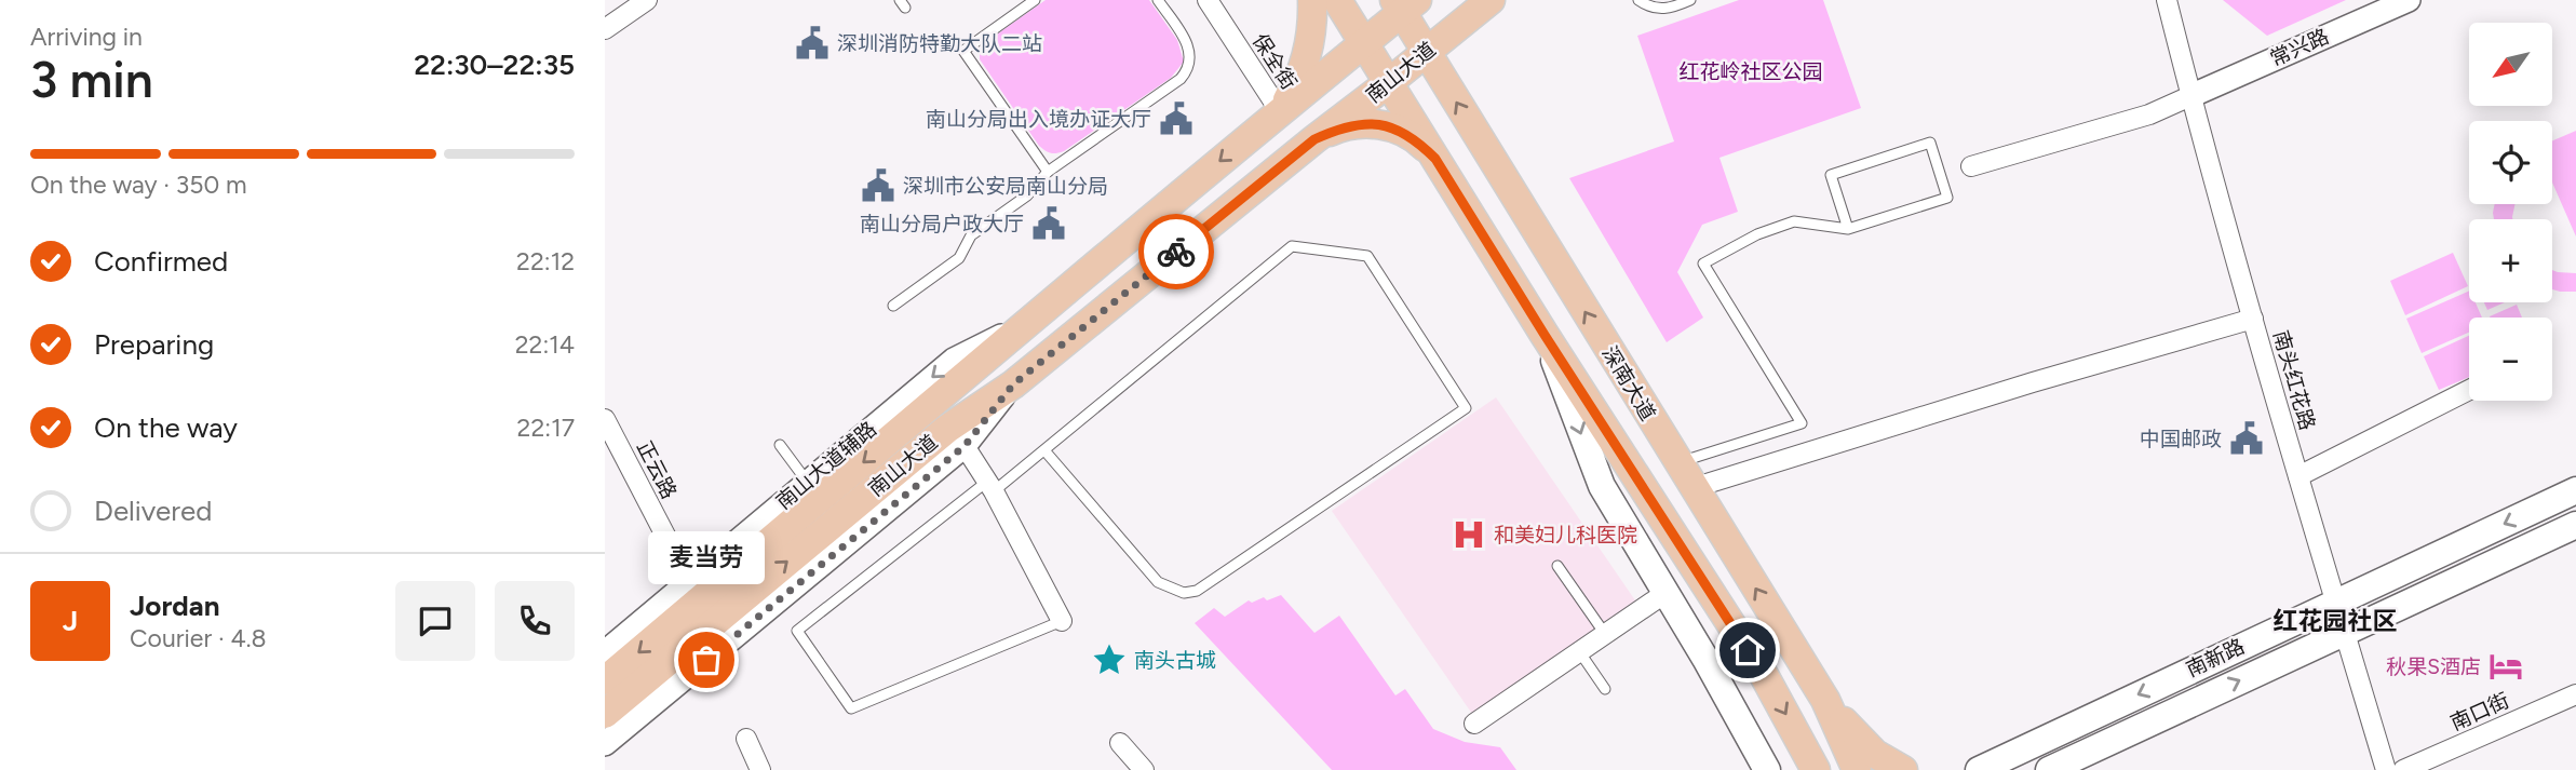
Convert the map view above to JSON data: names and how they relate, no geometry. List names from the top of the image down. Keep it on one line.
{"streets":{"main road":["南山大道","深南大道","南新路"],"street":["常兴路","保全街","南头红花路","南山大道辅路","正云路","南口街"]},"crossings":[["常兴路","南头红花路"],["保全街","南山大道"],["南山大道","深南大道"],["南山大道","南山大道辅路"],["南头红花路","南新路"],["南山大道辅路","正云路"]],"districts":["红花园社区"],"parks":["红花岭社区公园"],"places":{"public building":["深圳消防特勤大队二站","南山分局出入境办证大厅","深圳市公安局南山分局","南山分局户政大厅","中国邮政"],"hospital":["和美妇儿科医院"],"other":["麦当劳"],"place":["南头古城"],"hotel":["秋果S酒店"]},"north":"bottom left","page":{"heading":["3 min","Arriving in","22:30–22:35"],"panel":["Jordan","Courier · 4.8"],"map_buttons":["+","−"],"bar":"On the way · 350 m","list":[["Confirmed","22:12"],["Preparing","22:14"],["On the way","22:17"],"Delivered"],"bubble":"麦当劳","round":"J"}}
